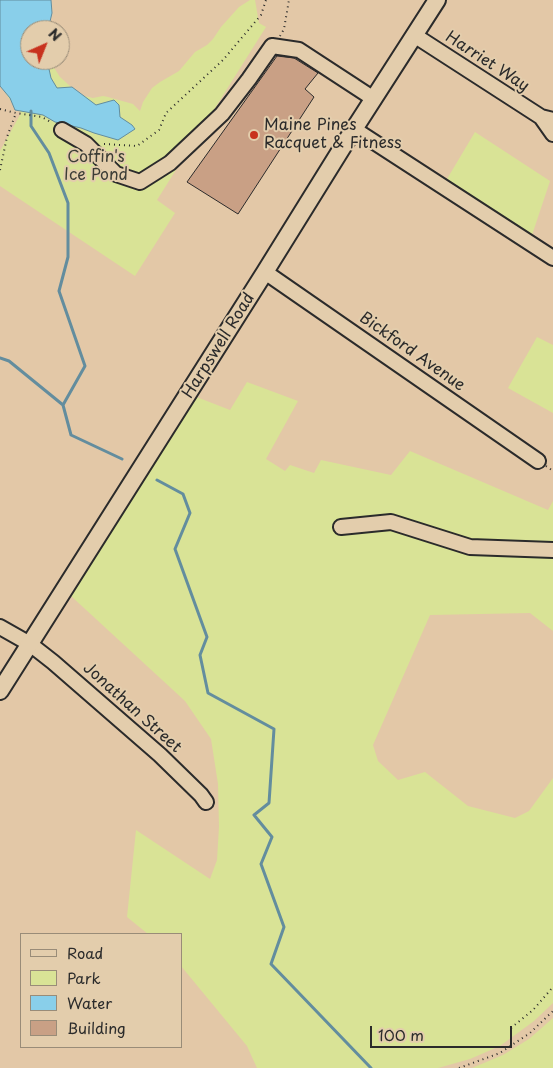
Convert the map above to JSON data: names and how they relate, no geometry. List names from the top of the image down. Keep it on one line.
{"streets":{"main road":["Harpswell Road"],"street":["Harriet Way","Bickford Avenue","Jonathan Street"]},"crossings":[["Harriet Way","Harpswell Road"],["Harpswell Road","Bickford Avenue"],["Harpswell Road","Jonathan Street"]],"parks":["Coffin's Ice Pond"],"places":["Maine Pines Racquet & Fitness"],"legend":["Road","Park","Water","Building"],"scale_bar":"100 m","north":"top right"}
